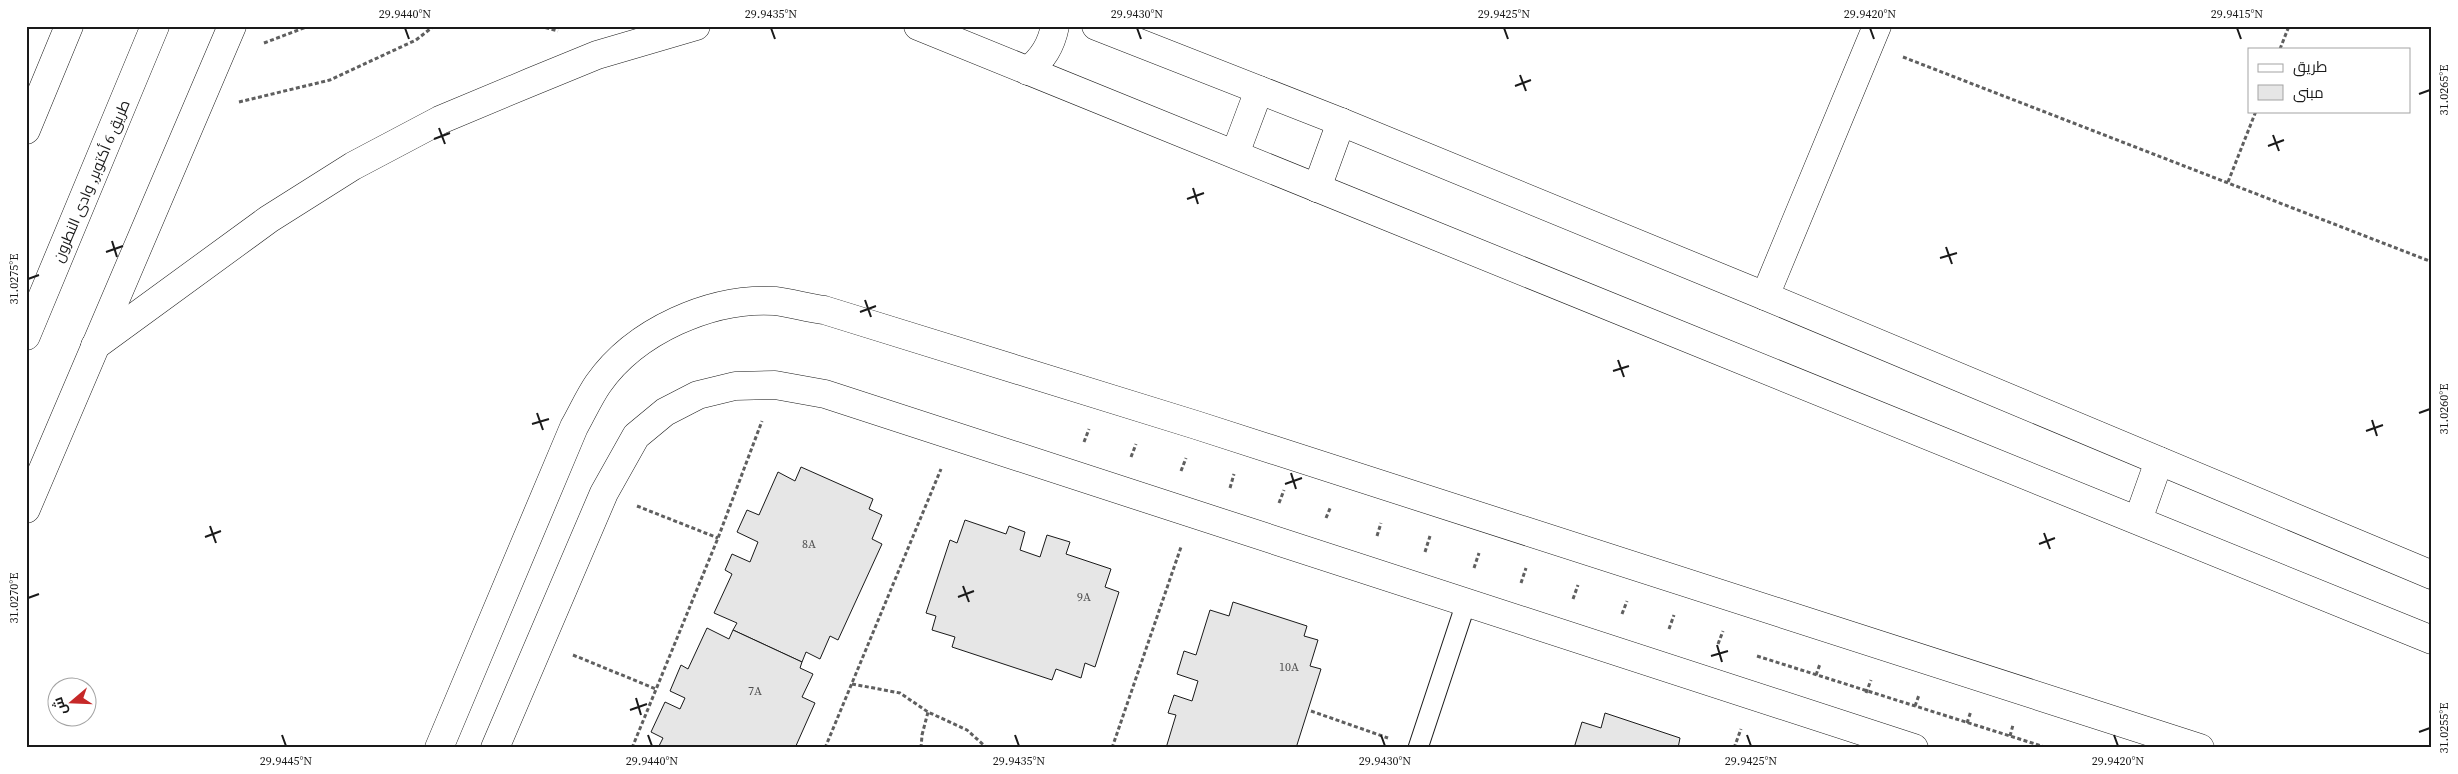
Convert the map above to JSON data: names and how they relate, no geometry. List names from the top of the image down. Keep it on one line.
{"streets":{"street":["طريق 6 أكتوبر, وادى النطرون"]},"house_numbers":["8A","9A","10A","7A"],"legend":["طريق","مبنى"],"north":"left","coordinates":["29.9440°N","29.9435°N","29.9430°N","29.9425°N","29.9420°N","29.9415°N","31.0265°E","31.0275°E","31.0260°E","31.0270°E","31.0255°E","29.9445°N"]}
